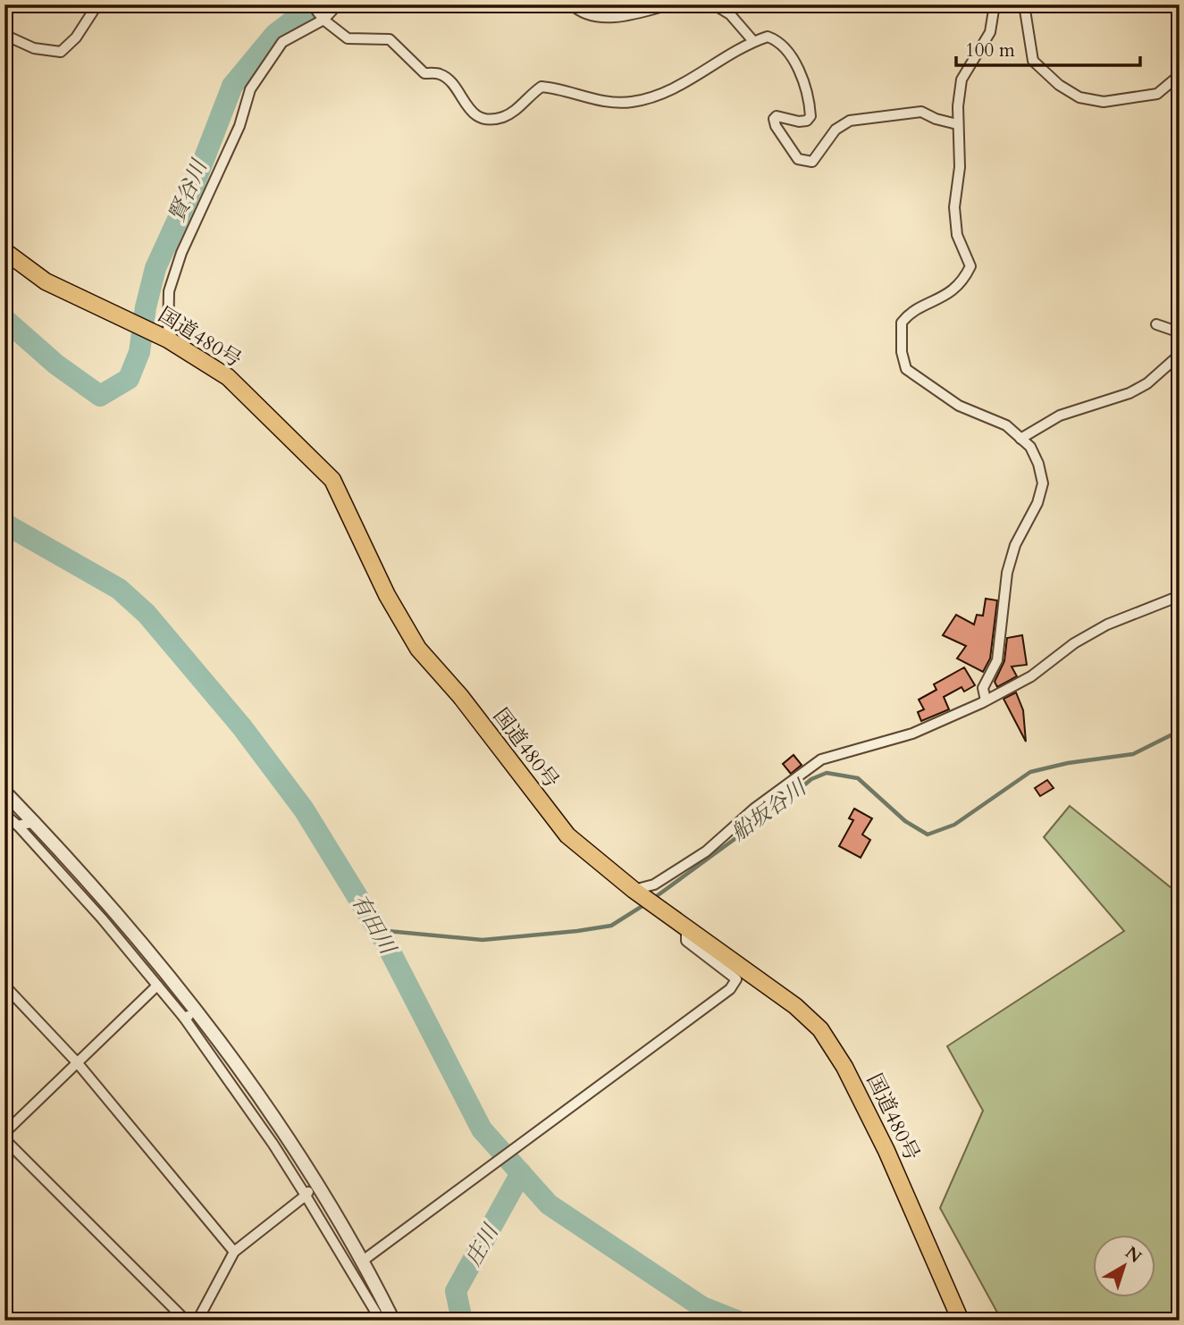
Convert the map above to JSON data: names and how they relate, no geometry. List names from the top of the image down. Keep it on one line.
{"streets":{"highway":["国道480号"]},"water":["賢谷川","船坂谷川","有田川","庄川"],"scale_bar":"100 m","north":"top right"}
